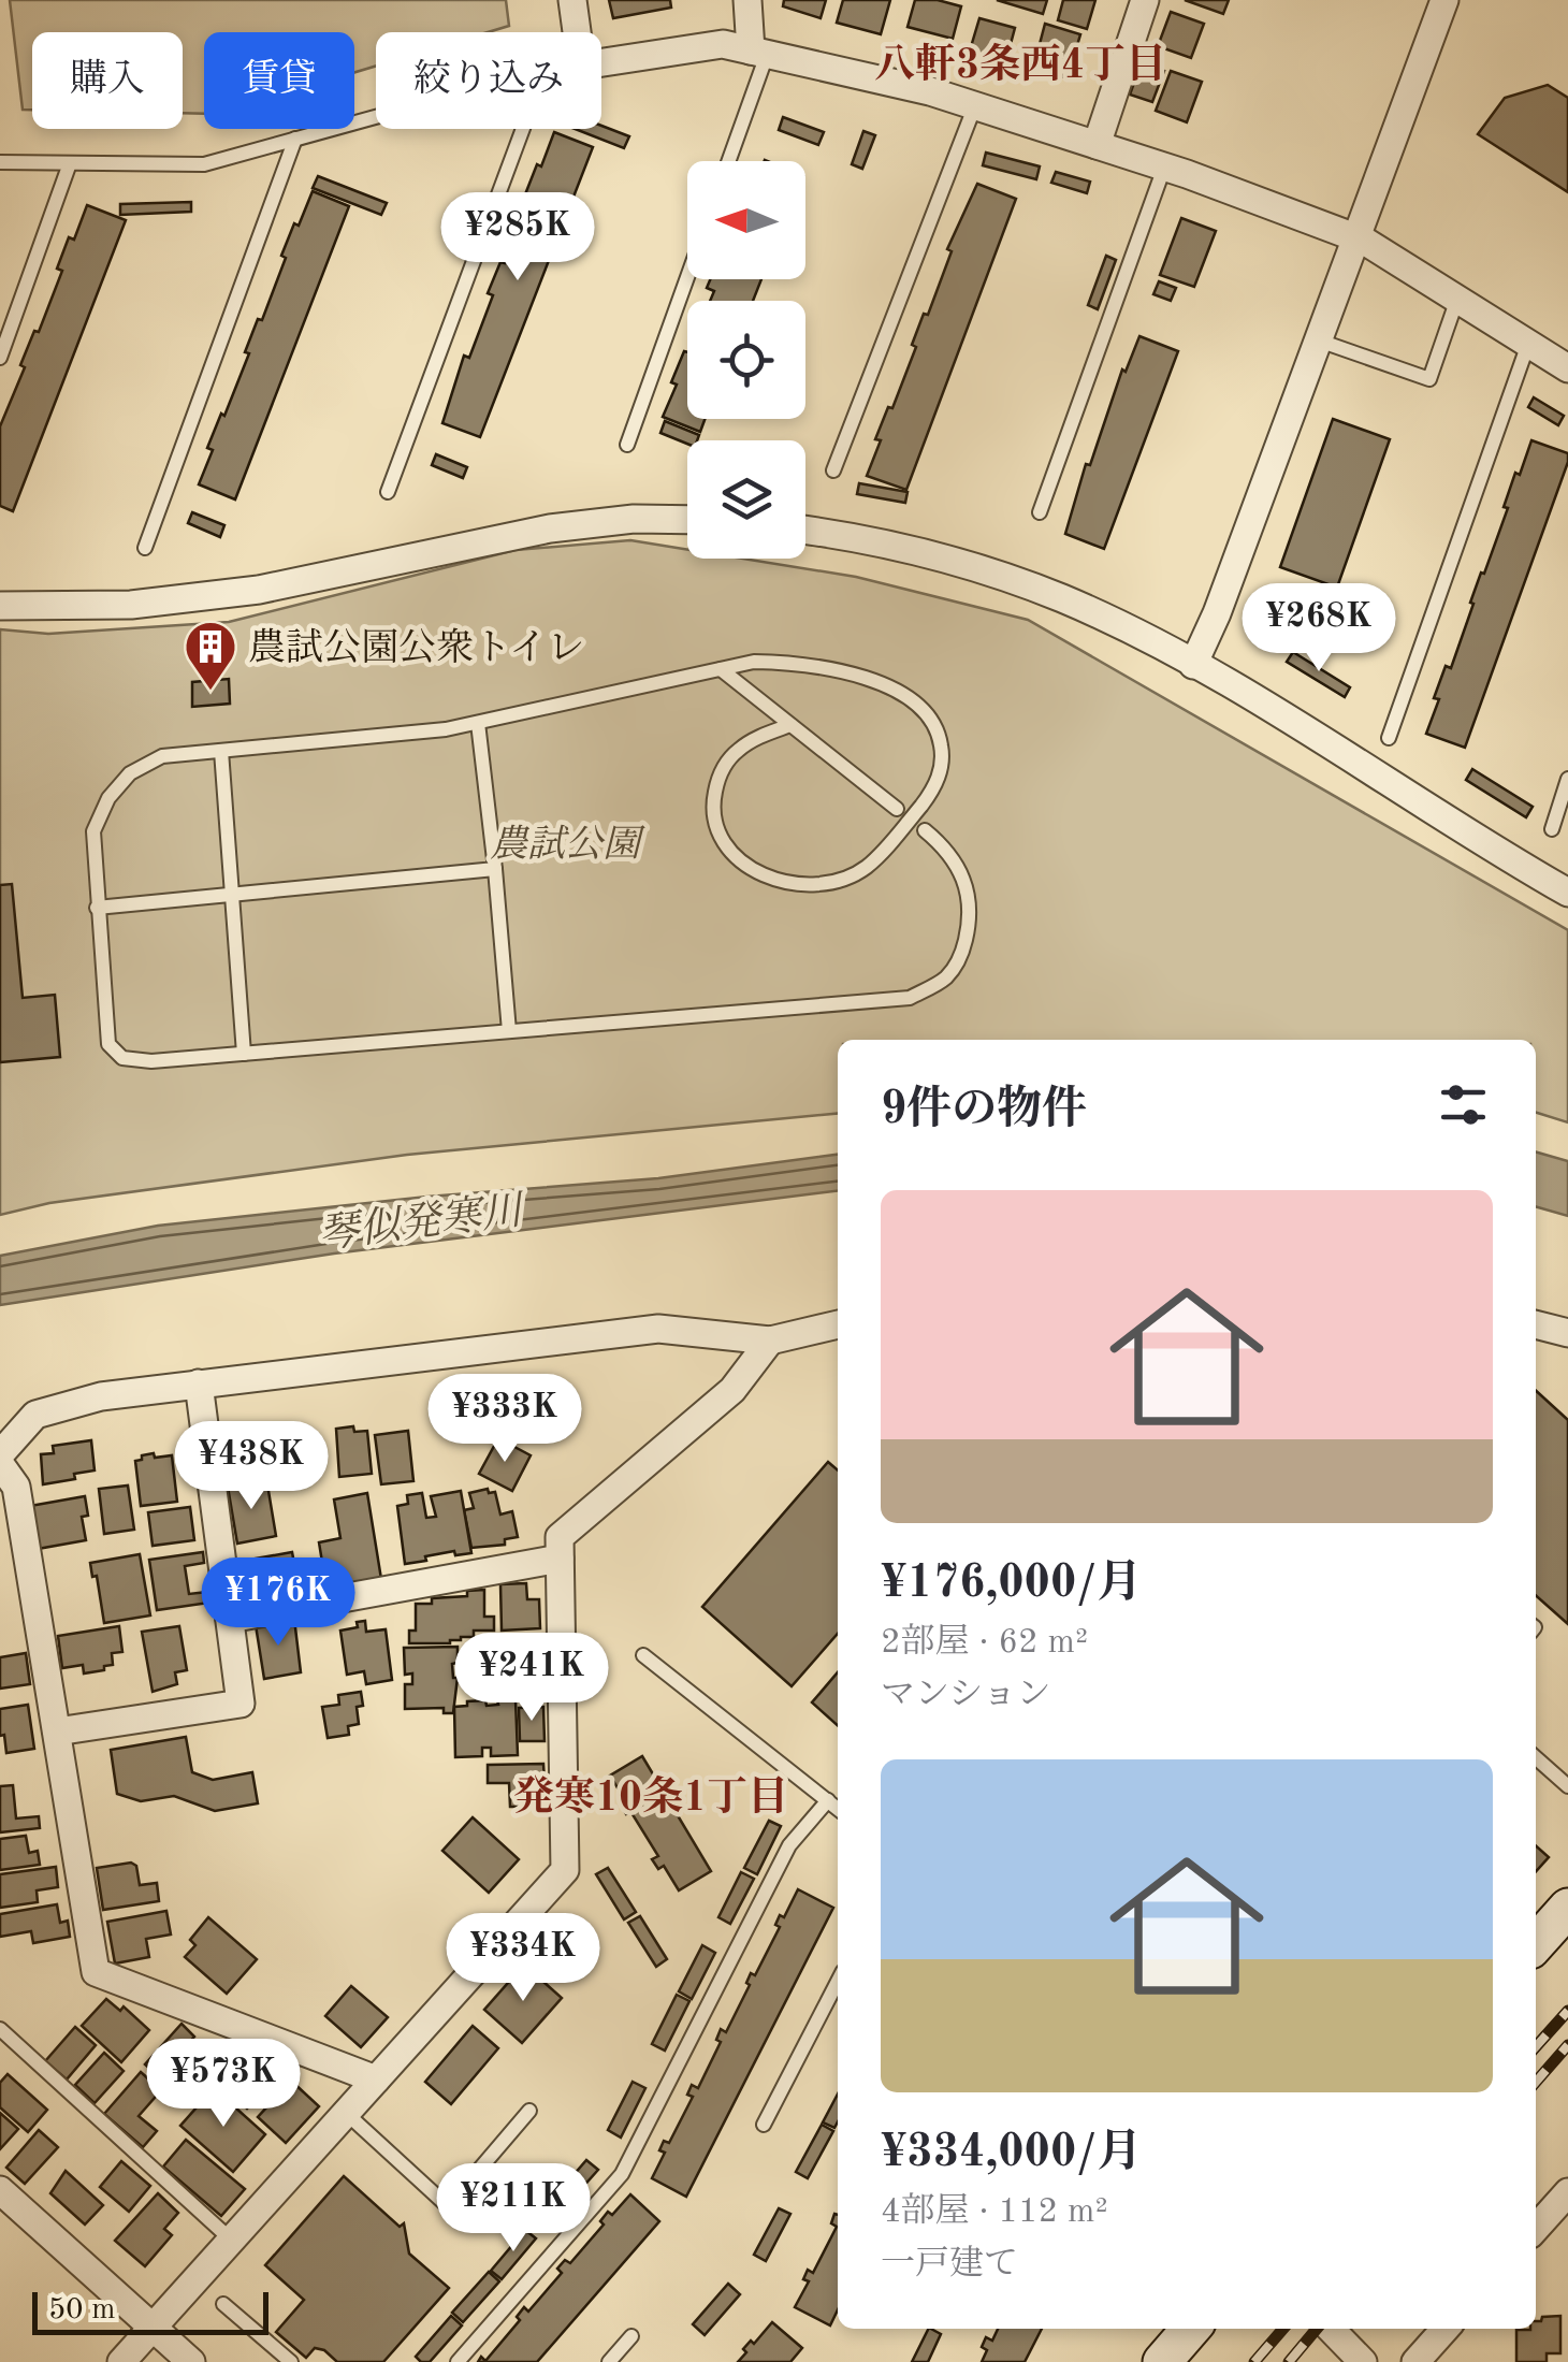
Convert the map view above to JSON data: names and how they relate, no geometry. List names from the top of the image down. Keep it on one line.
{"districts":["八軒3条西4丁目","発寒10条1丁目"],"water":["琴似発寒川"],"parks":["農試公園"],"places":{"building":["農試公園公衆トイレ"]},"scale_bar":"50 m","north":"left","page":{"chip":["購入","賃貸","絞り込み"],"price":["¥285K","¥268K","¥333K","¥438K","¥176K","¥241K","¥334K","¥573K","¥211K"],"heading":"9件の物件","list":[{"name":"¥176,000/月","note":"2部屋 · 62 m² · マンション"},{"name":"¥334,000/月","note":"4部屋 · 112 m² · 一戸建て"}],"scale":"50 m"}}
